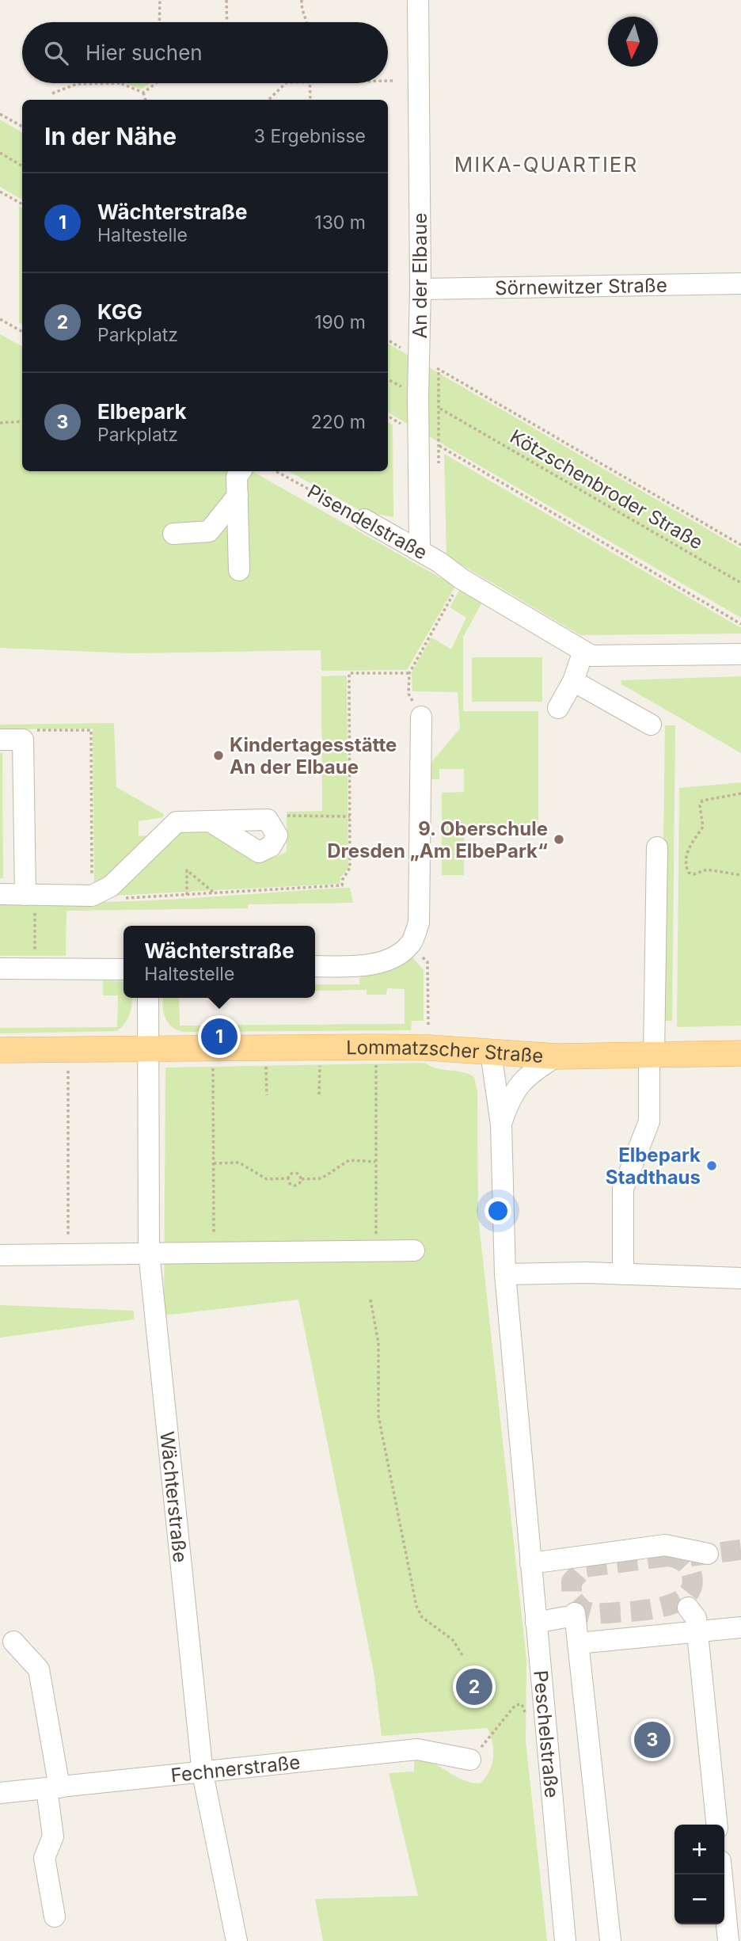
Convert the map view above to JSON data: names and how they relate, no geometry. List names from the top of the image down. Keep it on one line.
{"streets":{"main road":["Lommatzscher Straße"],"street":["An der Elbaue","Sörnewitzer Straße","Pisendelstraße","Wächterstraße","Peschelstraße","Fechnerstraße"],"path":["Kötzschenbroder Straße"]},"crossings":[["An der Elbaue","Sörnewitzer Straße"],["An der Elbaue","Pisendelstraße"],["Lommatzscher Straße","Wächterstraße"],["Lommatzscher Straße","Peschelstraße"],["Wächterstraße","Fechnerstraße"]],"districts":["MIKA-QUARTIER"],"places":["Kindertagesstätte An der Elbaue","9. Oberschule Dresden „Am ElbePark“","Elbepark Stadthaus"],"north":"bottom","page":{"search":"Hier suchen","heading":["In der Nähe","3 Ergebnisse"],"list":[{"mark":"1","name":"Wächterstraße","note":"Haltestelle","value":"130 m"},{"mark":"2","name":"KGG","note":"Parkplatz","value":"190 m"},{"mark":"3","name":"Elbepark","note":"Parkplatz","value":"220 m"}],"popup":["Wächterstraße","Haltestelle"],"pins":["1","2","3"],"map_buttons":["+","−"]}}
